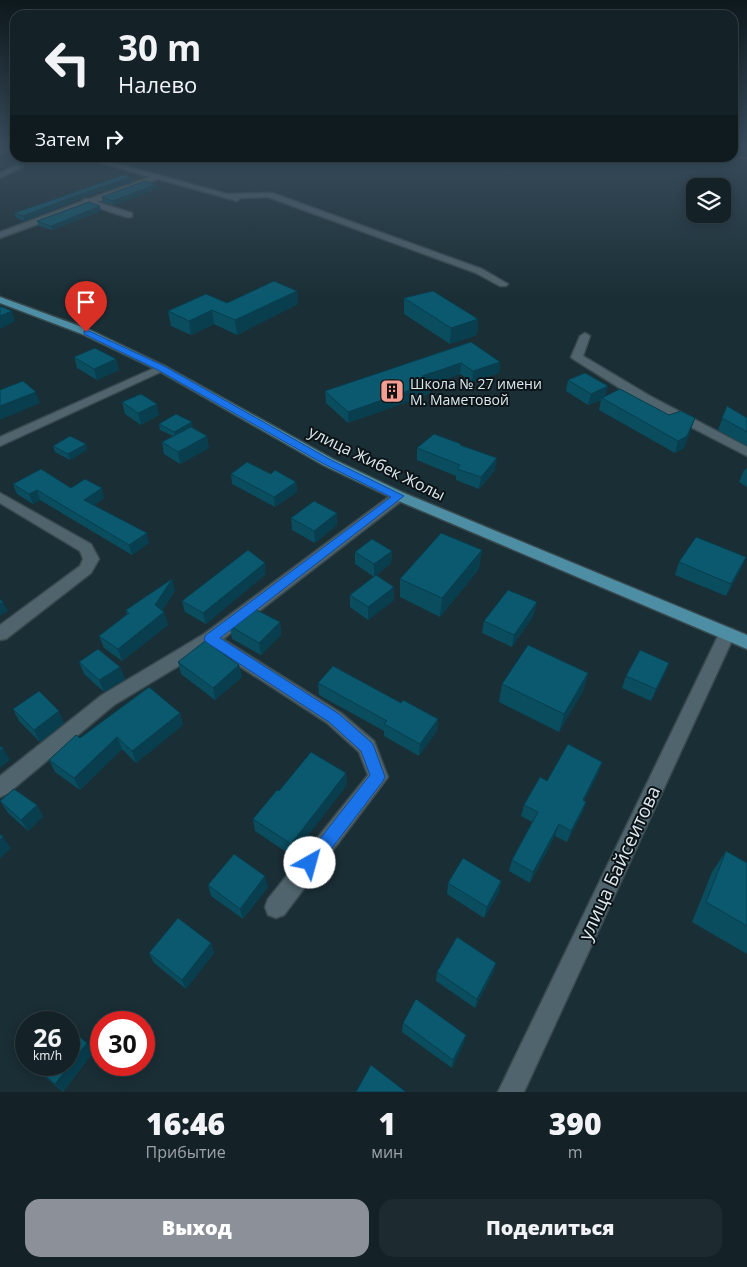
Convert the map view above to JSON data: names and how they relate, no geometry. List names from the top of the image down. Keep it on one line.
{"streets":{"main road":["улица Жибек Жолы"],"street":["улица Байсеитова"]},"crossings":[["улица Жибек Жолы","улица Байсеитова"]],"places":{"building":["Школа № 27 имени М. Маметовой"]},"page":{"turn":["30 m","Налево"],"then":"Затем","speed":"26 km/h","limit":"30","eta":["16:46","Прибытие","1","мин","390","m"],"buttons":["Выход","Поделиться"]}}
